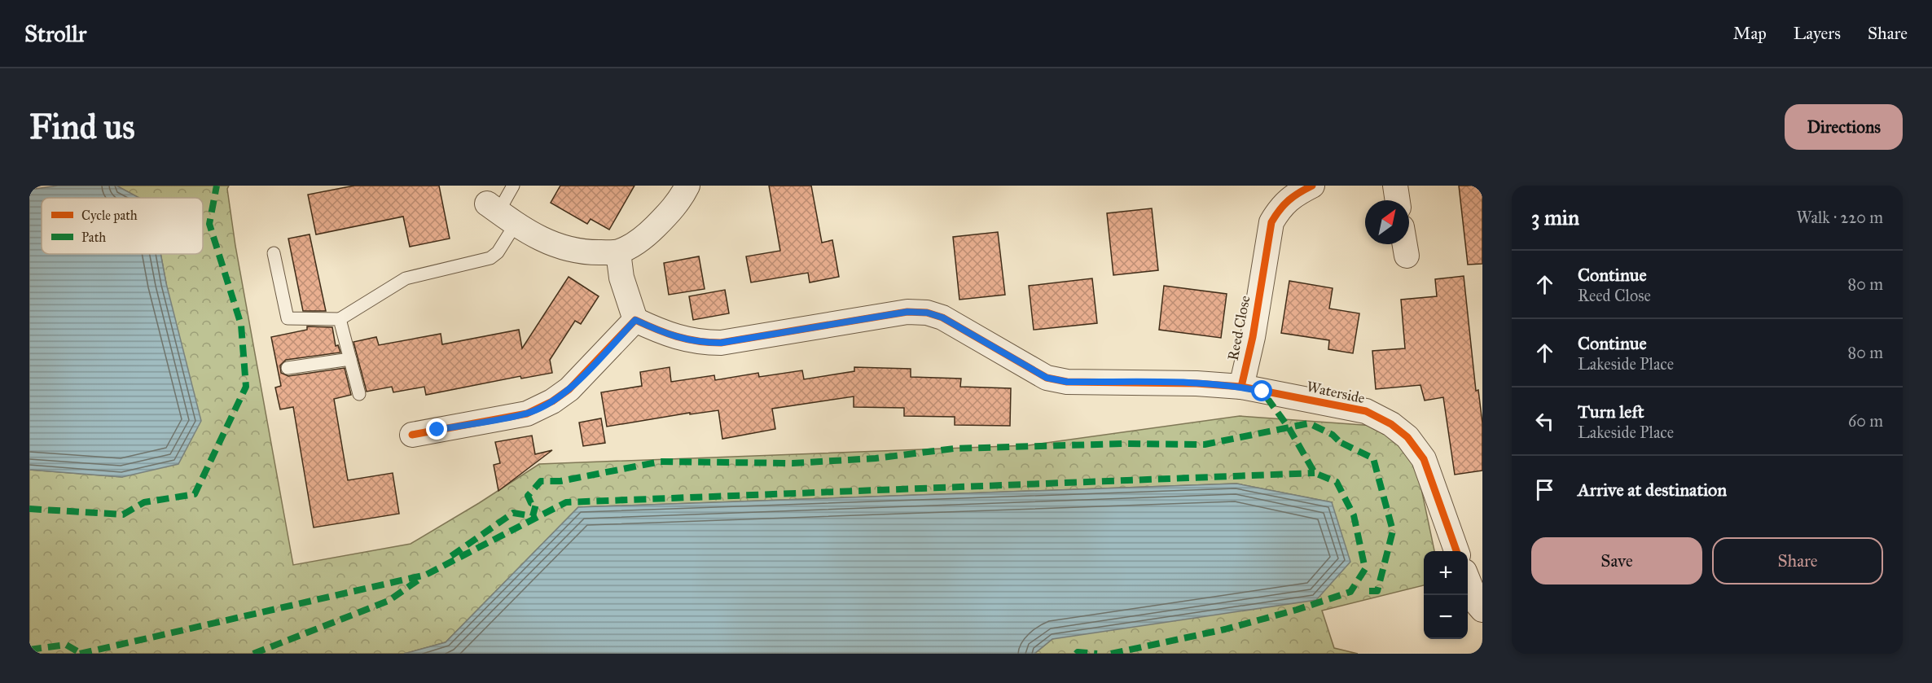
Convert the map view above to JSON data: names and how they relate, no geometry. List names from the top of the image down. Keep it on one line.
{"streets":{"street":["Reed Close","Waterside"]},"crossings":[["Reed Close","Waterside"]],"legend":["Cycle path","Path"],"north":"top right","page":{"header":"Strollr","nav":["Map","Layers","Share"],"buttons":["Directions",["Save","Share"]],"title":"Find us","heading":["3 min","Walk · 220 m"],"list":[["Continue","Reed Close","80 m"],["Continue","Lakeside Place","80 m"],["Turn left","Lakeside Place","60 m"],"Arrive at destination"],"map_buttons":["+","−"]}}
